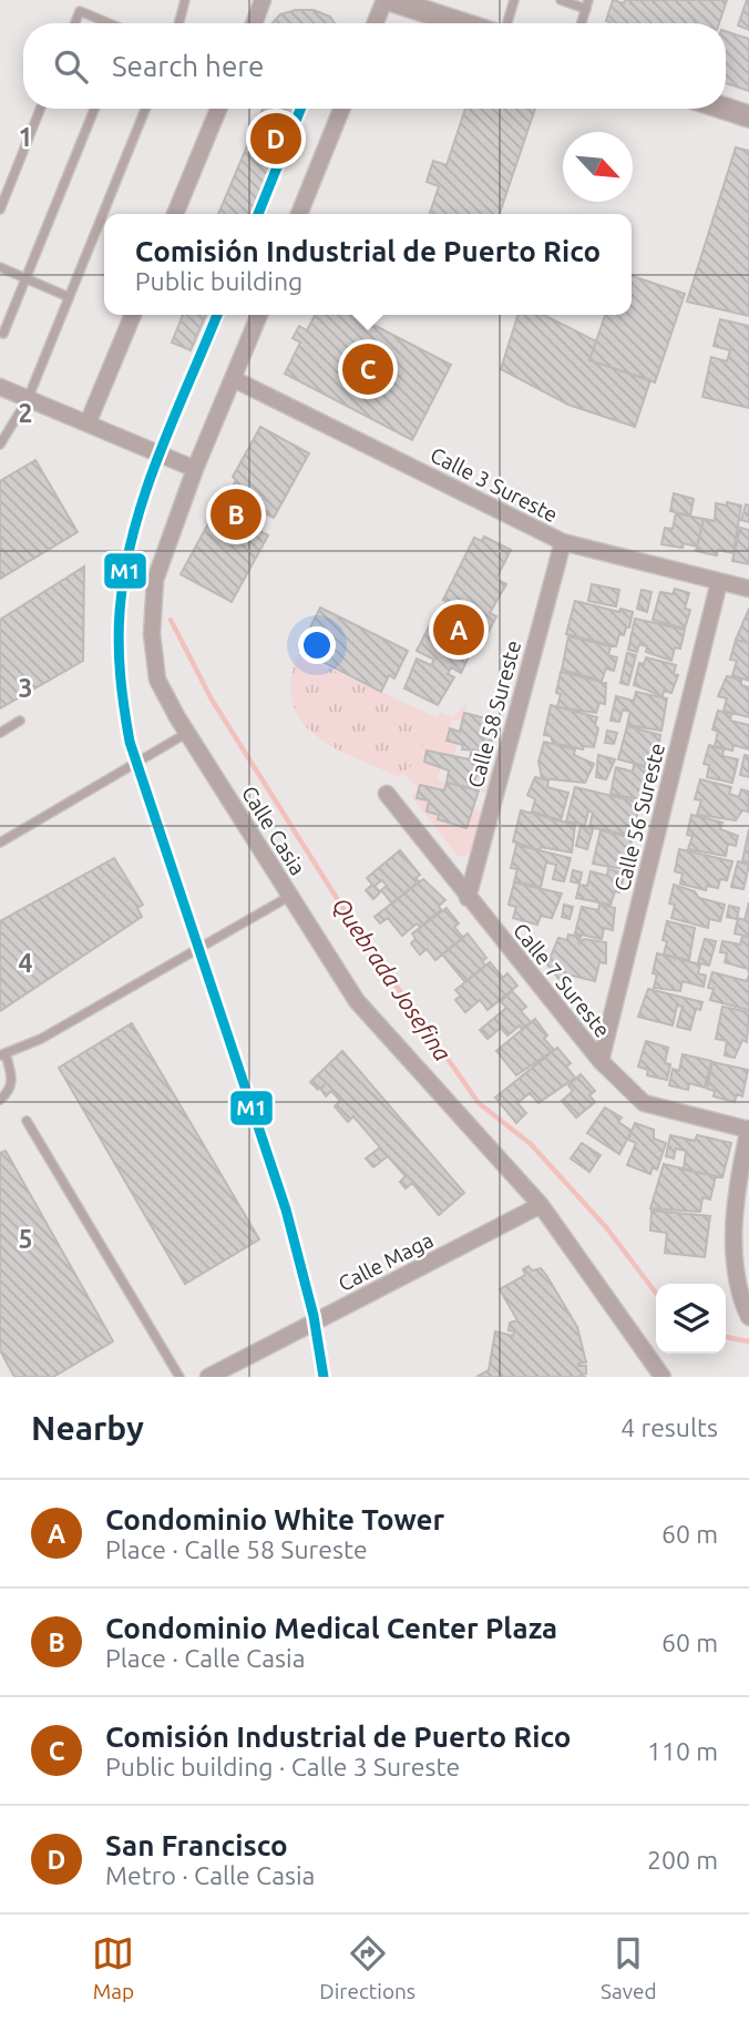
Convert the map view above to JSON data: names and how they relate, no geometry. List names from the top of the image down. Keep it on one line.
{"streets":{"street":["Calle 3 Sureste","Calle 58 Sureste","Calle 56 Sureste","Calle Casia","Calle 7 Sureste","Calle Maga"]},"crossings":[["Calle 3 Sureste","Calle 58 Sureste"],["Calle 3 Sureste","Calle 56 Sureste"],["Calle 3 Sureste","Calle Casia"],["Calle 58 Sureste","Calle 7 Sureste"],["Calle 56 Sureste","Calle 7 Sureste"],["Calle Casia","Calle Maga"]],"water":["Quebrada Josefina"],"lines":["transit line M1"],"north":"bottom right","page":{"search":"Search here","pins":["D","C","B","A"],"popup":["Comisión Industrial de Puerto Rico","Public building"],"heading":["Nearby","4 results"],"list":[{"mark":"A","name":"Condominio White Tower","note":"Place · Calle 58 Sureste","value":"60 m"},{"mark":"B","name":"Condominio Medical Center Plaza","note":"Place · Calle Casia","value":"60 m"},{"mark":"C","name":"Comisión Industrial de Puerto Rico","note":"Public building · Calle 3 Sureste","value":"110 m"},{"mark":"D","name":"San Francisco","note":"Metro · Calle Casia","value":"200 m"}],"nav":["Map","Directions","Saved"]},"grid":{"rows":["1","2","3","4","5"]}}
